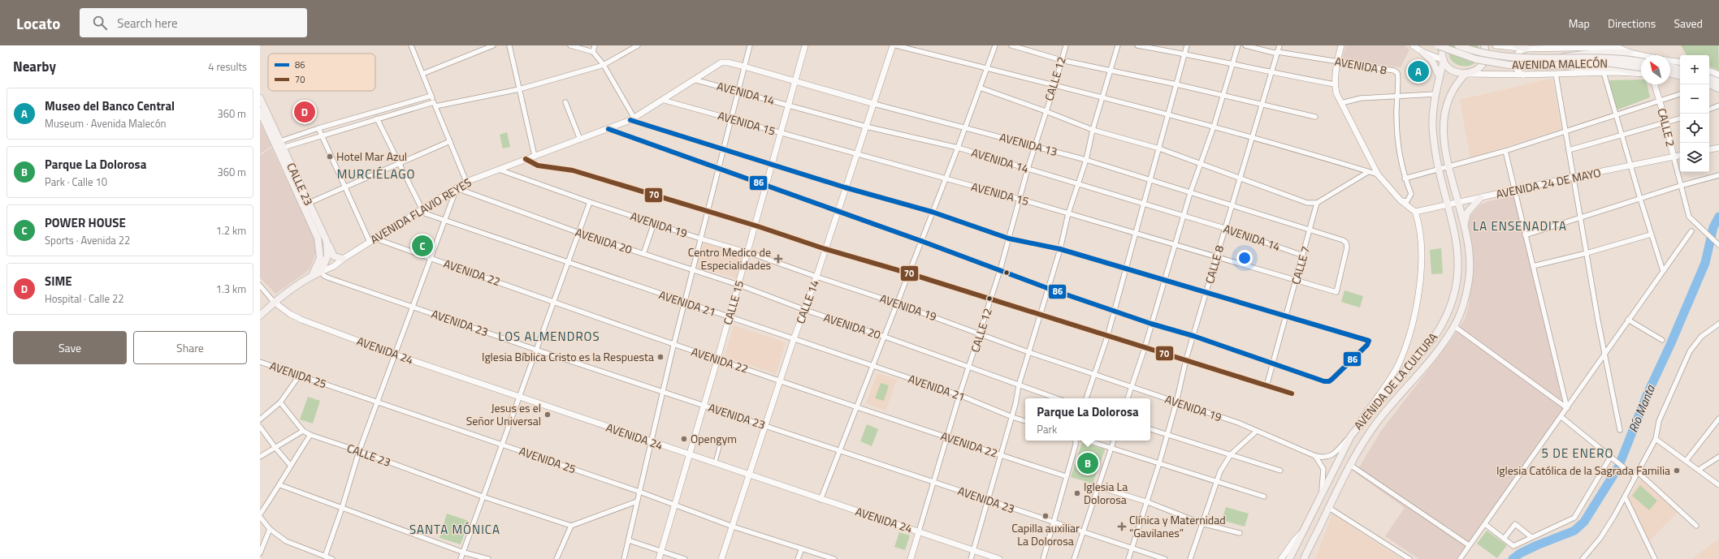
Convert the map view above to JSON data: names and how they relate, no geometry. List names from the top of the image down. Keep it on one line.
{"streets":{"main road":["AVENIDA MALECÓN","CALLE 23","AVENIDA FLAVIO REYES","AVENIDA DE LA CULTURA"],"street":["AVENIDA 8","CALLE 12","AVENIDA 14","AVENIDA 15","CALLE 2","AVENIDA 13","AVENIDA 24 DE MAYO","AVENIDA 19","AVENIDA 20","CALLE 8","CALLE 7","AVENIDA 22","CALLE 14","CALLE 15","AVENIDA 21","AVENIDA 23","AVENIDA 24","AVENIDA 25"]},"crossings":[["AVENIDA 8","CALLE 8"],["CALLE 12","AVENIDA 14"],["CALLE 12","AVENIDA 15"],["CALLE 12","AVENIDA 13"],["CALLE 12","AVENIDA 19"],["CALLE 12","AVENIDA 20"],["CALLE 12","AVENIDA 22"],["CALLE 12","AVENIDA 21"],["CALLE 12","AVENIDA 23"],["CALLE 12","AVENIDA 24"],["AVENIDA 14","AVENIDA FLAVIO REYES"],["AVENIDA 14","CALLE 8"],["AVENIDA 14","CALLE 7"],["AVENIDA 14","CALLE 14"],["AVENIDA 14","CALLE 15"],["AVENIDA 15","AVENIDA 13"],["AVENIDA 15","AVENIDA FLAVIO REYES"],["AVENIDA 15","CALLE 8"],["AVENIDA 15","CALLE 7"],["AVENIDA 15","CALLE 14"],["AVENIDA 15","CALLE 15"],["CALLE 2","AVENIDA 24 DE MAYO"],["AVENIDA 13","AVENIDA FLAVIO REYES"],["AVENIDA 13","CALLE 8"],["AVENIDA 13","CALLE 7"],["AVENIDA 13","CALLE 14"],["AVENIDA 13","CALLE 15"],["AVENIDA 24 DE MAYO","AVENIDA DE LA CULTURA"],["CALLE 23","AVENIDA FLAVIO REYES"],["CALLE 23","AVENIDA 23"],["AVENIDA FLAVIO REYES","AVENIDA 19"],["AVENIDA FLAVIO REYES","AVENIDA 20"],["AVENIDA FLAVIO REYES","AVENIDA 22"],["AVENIDA FLAVIO REYES","AVENIDA 21"],["AVENIDA FLAVIO REYES","AVENIDA 23"],["AVENIDA FLAVIO REYES","AVENIDA 24"],["AVENIDA 19","CALLE 8"],["AVENIDA 19","CALLE 14"],["AVENIDA 19","CALLE 15"],["AVENIDA 19","AVENIDA DE LA CULTURA"],["AVENIDA 20","CALLE 14"],["AVENIDA 20","CALLE 15"],["CALLE 8","AVENIDA 23"],["AVENIDA 22","CALLE 14"],["AVENIDA 22","CALLE 15"],["CALLE 14","AVENIDA 21"],["CALLE 14","AVENIDA 23"],["CALLE 14","AVENIDA 24"],["CALLE 14","AVENIDA 25"],["CALLE 15","AVENIDA 21"],["CALLE 15","AVENIDA 23"],["CALLE 15","AVENIDA 24"],["CALLE 15","AVENIDA 25"]],"districts":["MURCIÉLAGO","LA ENSENADITA","LOS ALMENDROS","5 DE ENERO","SANTA MÓNICA"],"water":["Río Manta"],"places":{"other":["Hotel Mar Azul","Iglesia Bíblica Cristo es la Respuesta","Jesus es el Señor Universal","Opengym","Iglesia Católica de la Sagrada Familia","Iglesia La Dolorosa","Capilla auxiliar La Dolorosa"],"health":["Centro Medico de Especialidades","Clínica y Maternidad “Gavilanes”"]},"lines":["transit line 86","transit line 70"],"legend":["86","70"],"north":"top left","page":{"header":"Locato","search":"Search here","nav":["Map","Directions","Saved"],"heading":["Nearby","4 results"],"map_buttons":["+","−"],"pins":["A","D","C","B"],"list":[{"mark":"A","name":"Museo del Banco Central","note":"Museum · Avenida Malecón","value":"360 m"},{"mark":"B","name":"Parque La Dolorosa","note":"Park · Calle 10","value":"360 m"},{"mark":"C","name":"POWER HOUSE","note":"Sports · Avenida 22","value":"1.2 km"},{"mark":"D","name":"SIME","note":"Hospital · Calle 22","value":"1.3 km"}],"buttons":["Save","Share"],"popup":["Parque La Dolorosa","Park"]}}
